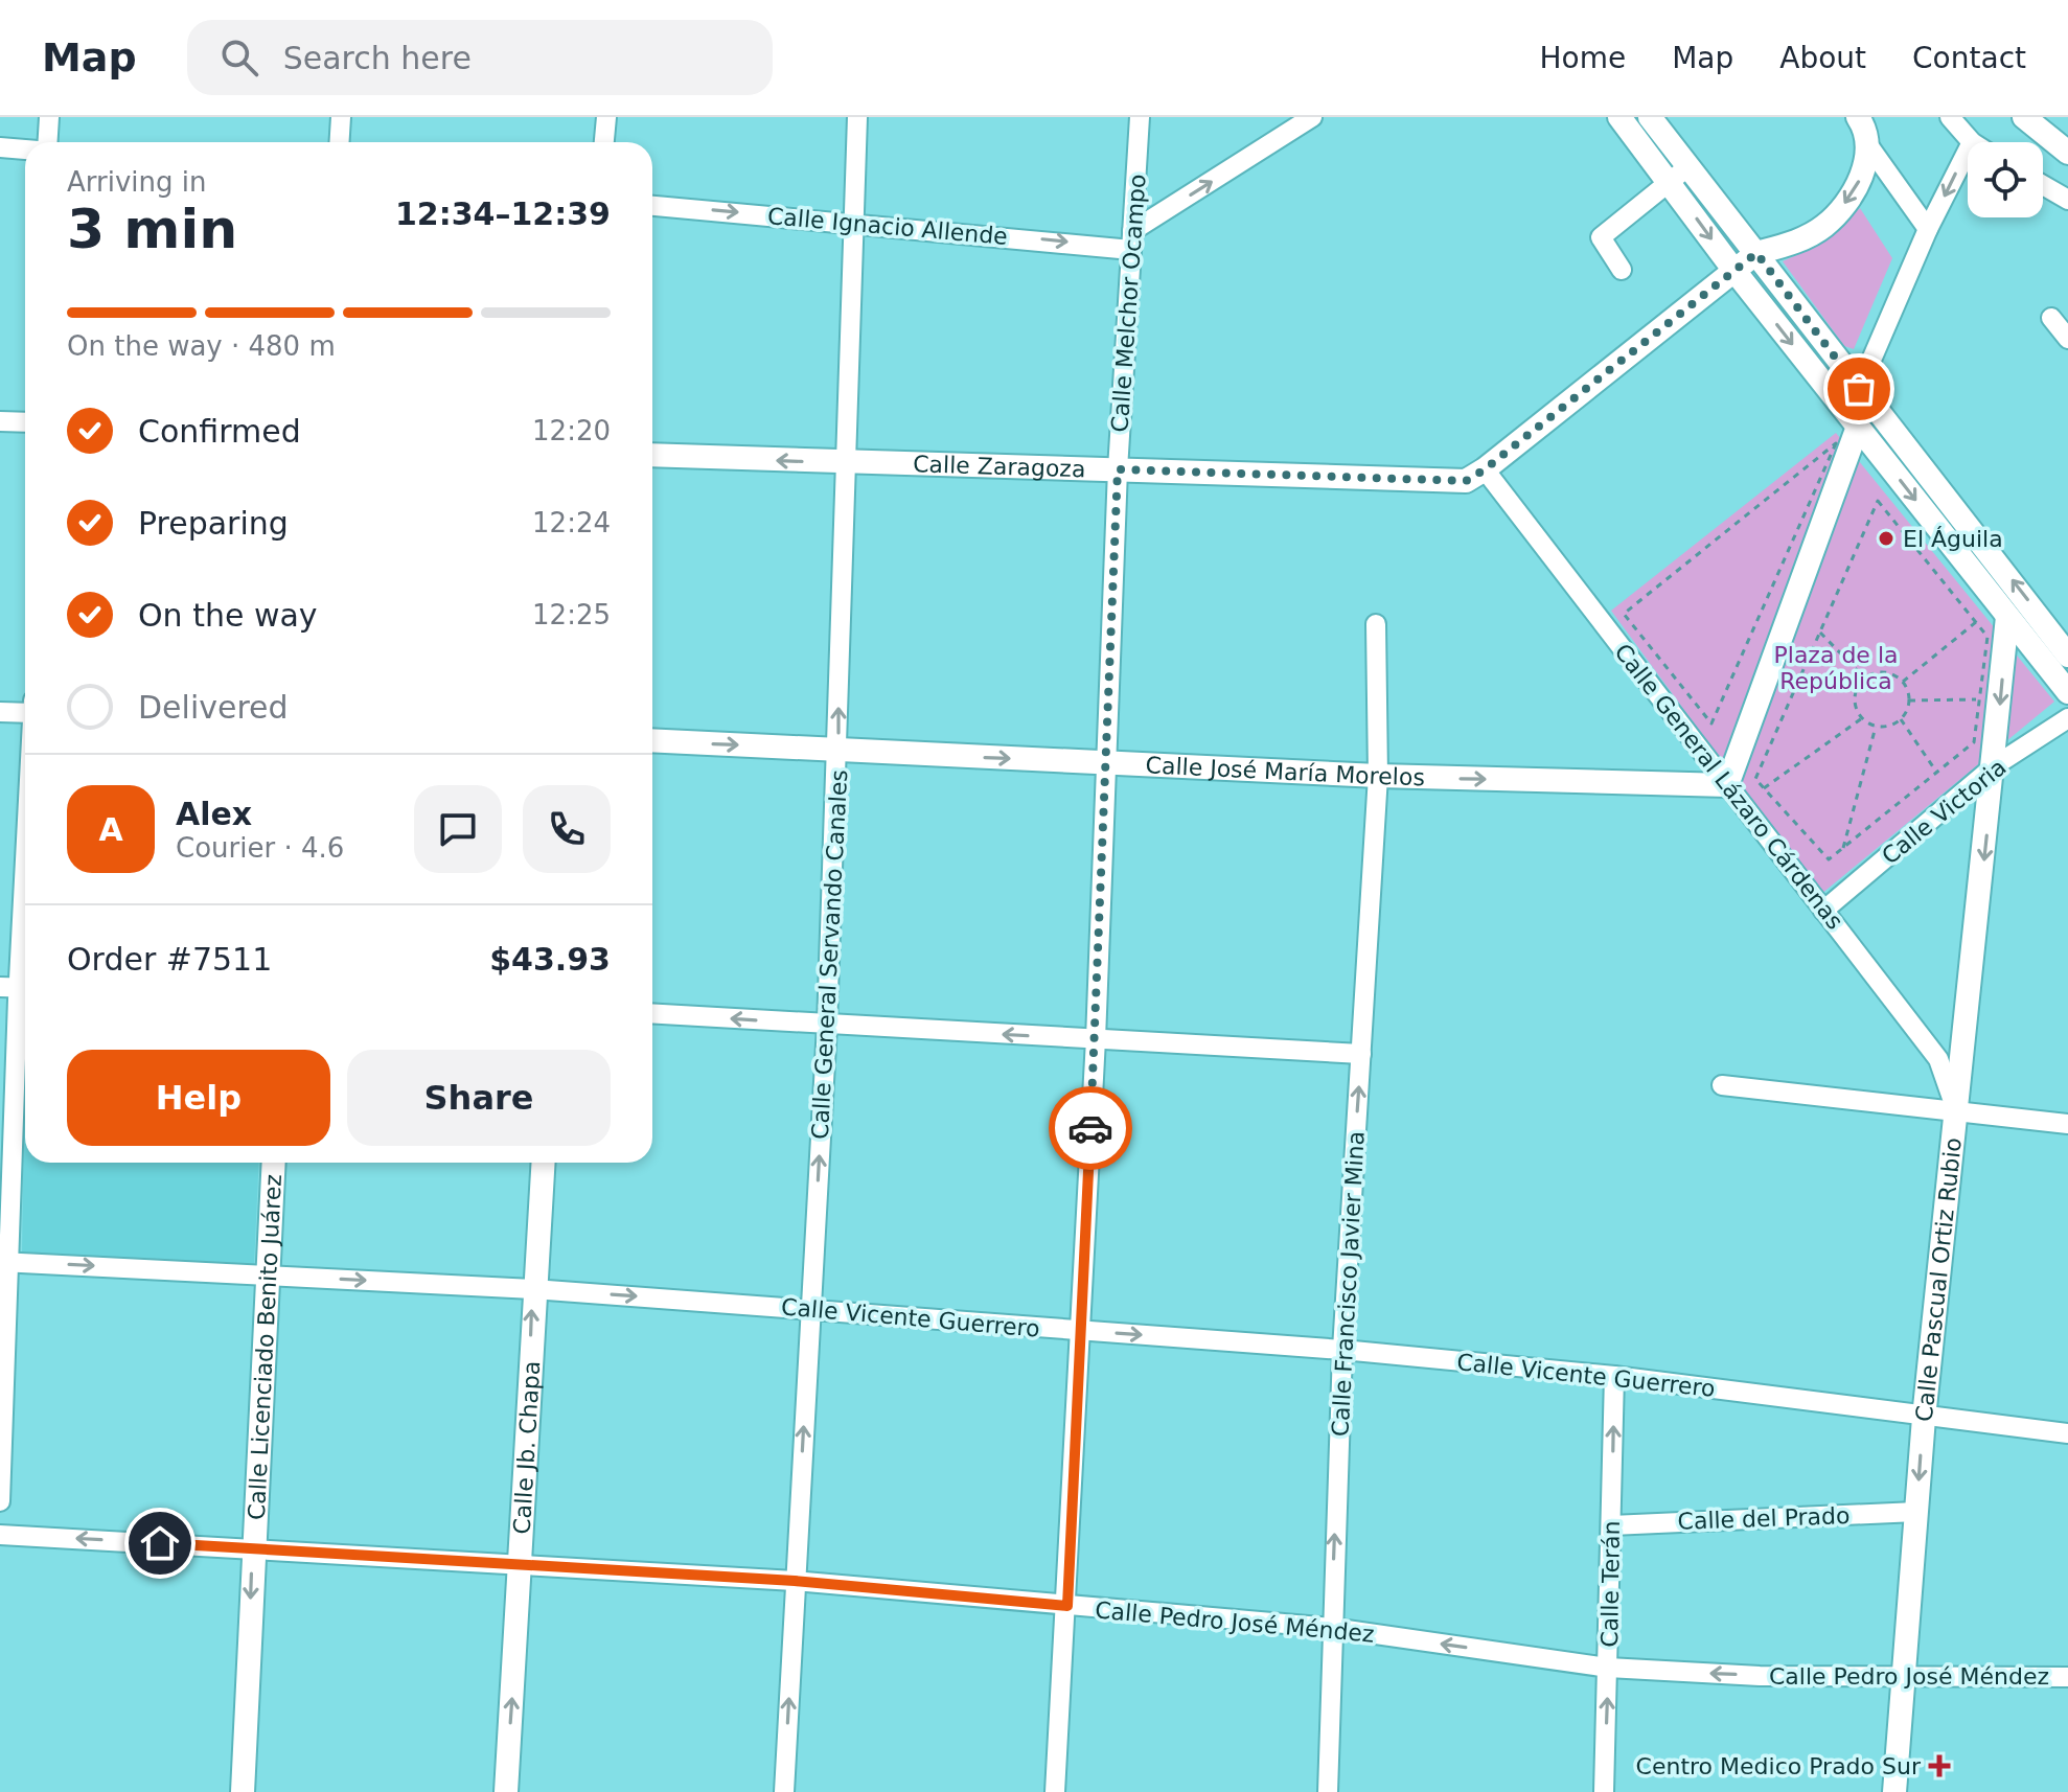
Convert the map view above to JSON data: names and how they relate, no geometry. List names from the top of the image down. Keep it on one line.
{"streets":{"main road":["Calle Zaragoza","Calle José María Morelos","Calle Pascual Ortiz Rubio","Calle Licenciado Benito Juárez","Calle Jb. Chapa"],"street":["Calle Ignacio Allende","Calle Melchor Ocampo","Calle General Lázaro Cárdenas","Calle Victoria","Calle General Servando Canales","Calle Francisco Javier Mina","Calle Vicente Guerrero","Calle del Prado","Calle Terán","Calle Pedro José Méndez"]},"crossings":[["Calle Ignacio Allende","Calle Melchor Ocampo"],["Calle Ignacio Allende","Calle General Servando Canales"],["Calle Melchor Ocampo","Calle Zaragoza"],["Calle Melchor Ocampo","Calle José María Morelos"],["Calle Melchor Ocampo","Calle Vicente Guerrero"],["Calle Melchor Ocampo","Calle Pedro José Méndez"],["Calle Zaragoza","Calle General Lázaro Cárdenas"],["Calle Zaragoza","Calle General Servando Canales"],["Calle José María Morelos","Calle General Lázaro Cárdenas"],["Calle José María Morelos","Calle General Servando Canales"],["Calle José María Morelos","Calle Francisco Javier Mina"],["Calle General Lázaro Cárdenas","Calle Victoria"],["Calle General Lázaro Cárdenas","Calle Pascual Ortiz Rubio"],["Calle Victoria","Calle Pascual Ortiz Rubio"],["Calle General Servando Canales","Calle Vicente Guerrero"],["Calle General Servando Canales","Calle Pedro José Méndez"],["Calle Pascual Ortiz Rubio","Calle Vicente Guerrero"],["Calle Pascual Ortiz Rubio","Calle del Prado"],["Calle Pascual Ortiz Rubio","Calle Pedro José Méndez"],["Calle Francisco Javier Mina","Calle Vicente Guerrero"],["Calle Francisco Javier Mina","Calle Pedro José Méndez"],["Calle Vicente Guerrero","Calle Licenciado Benito Juárez"],["Calle Vicente Guerrero","Calle Jb. Chapa"],["Calle Vicente Guerrero","Calle Terán"],["Calle Licenciado Benito Juárez","Calle Pedro José Méndez"],["Calle Jb. Chapa","Calle Pedro José Méndez"],["Calle del Prado","Calle Terán"],["Calle Terán","Calle Pedro José Méndez"]],"one_way":["Calle Ignacio Allende","Calle José María Morelos","Calle General Servando Canales","Calle Pascual Ortiz Rubio","Calle Francisco Javier Mina","Calle Vicente Guerrero","Calle Licenciado Benito Juárez","Calle Jb. Chapa","Calle Terán","Calle Pedro José Méndez"],"parks":["Plaza de la República"],"places":{"other":["El Águila"],"health":["Centro Medico Prado Sur"]},"page":{"header":"Map","search":"Search here","nav":["Home","Map","About","Contact"],"heading":["3 min","Arriving in","12:34–12:39"],"panel":["Alex","Courier · 4.6","Order #7511","$43.93"],"bar":"On the way · 480 m","list":[["Confirmed","12:20"],["Preparing","12:24"],["On the way","12:25"],"Delivered"],"round":"A","buttons":["Help","Share"]}}
